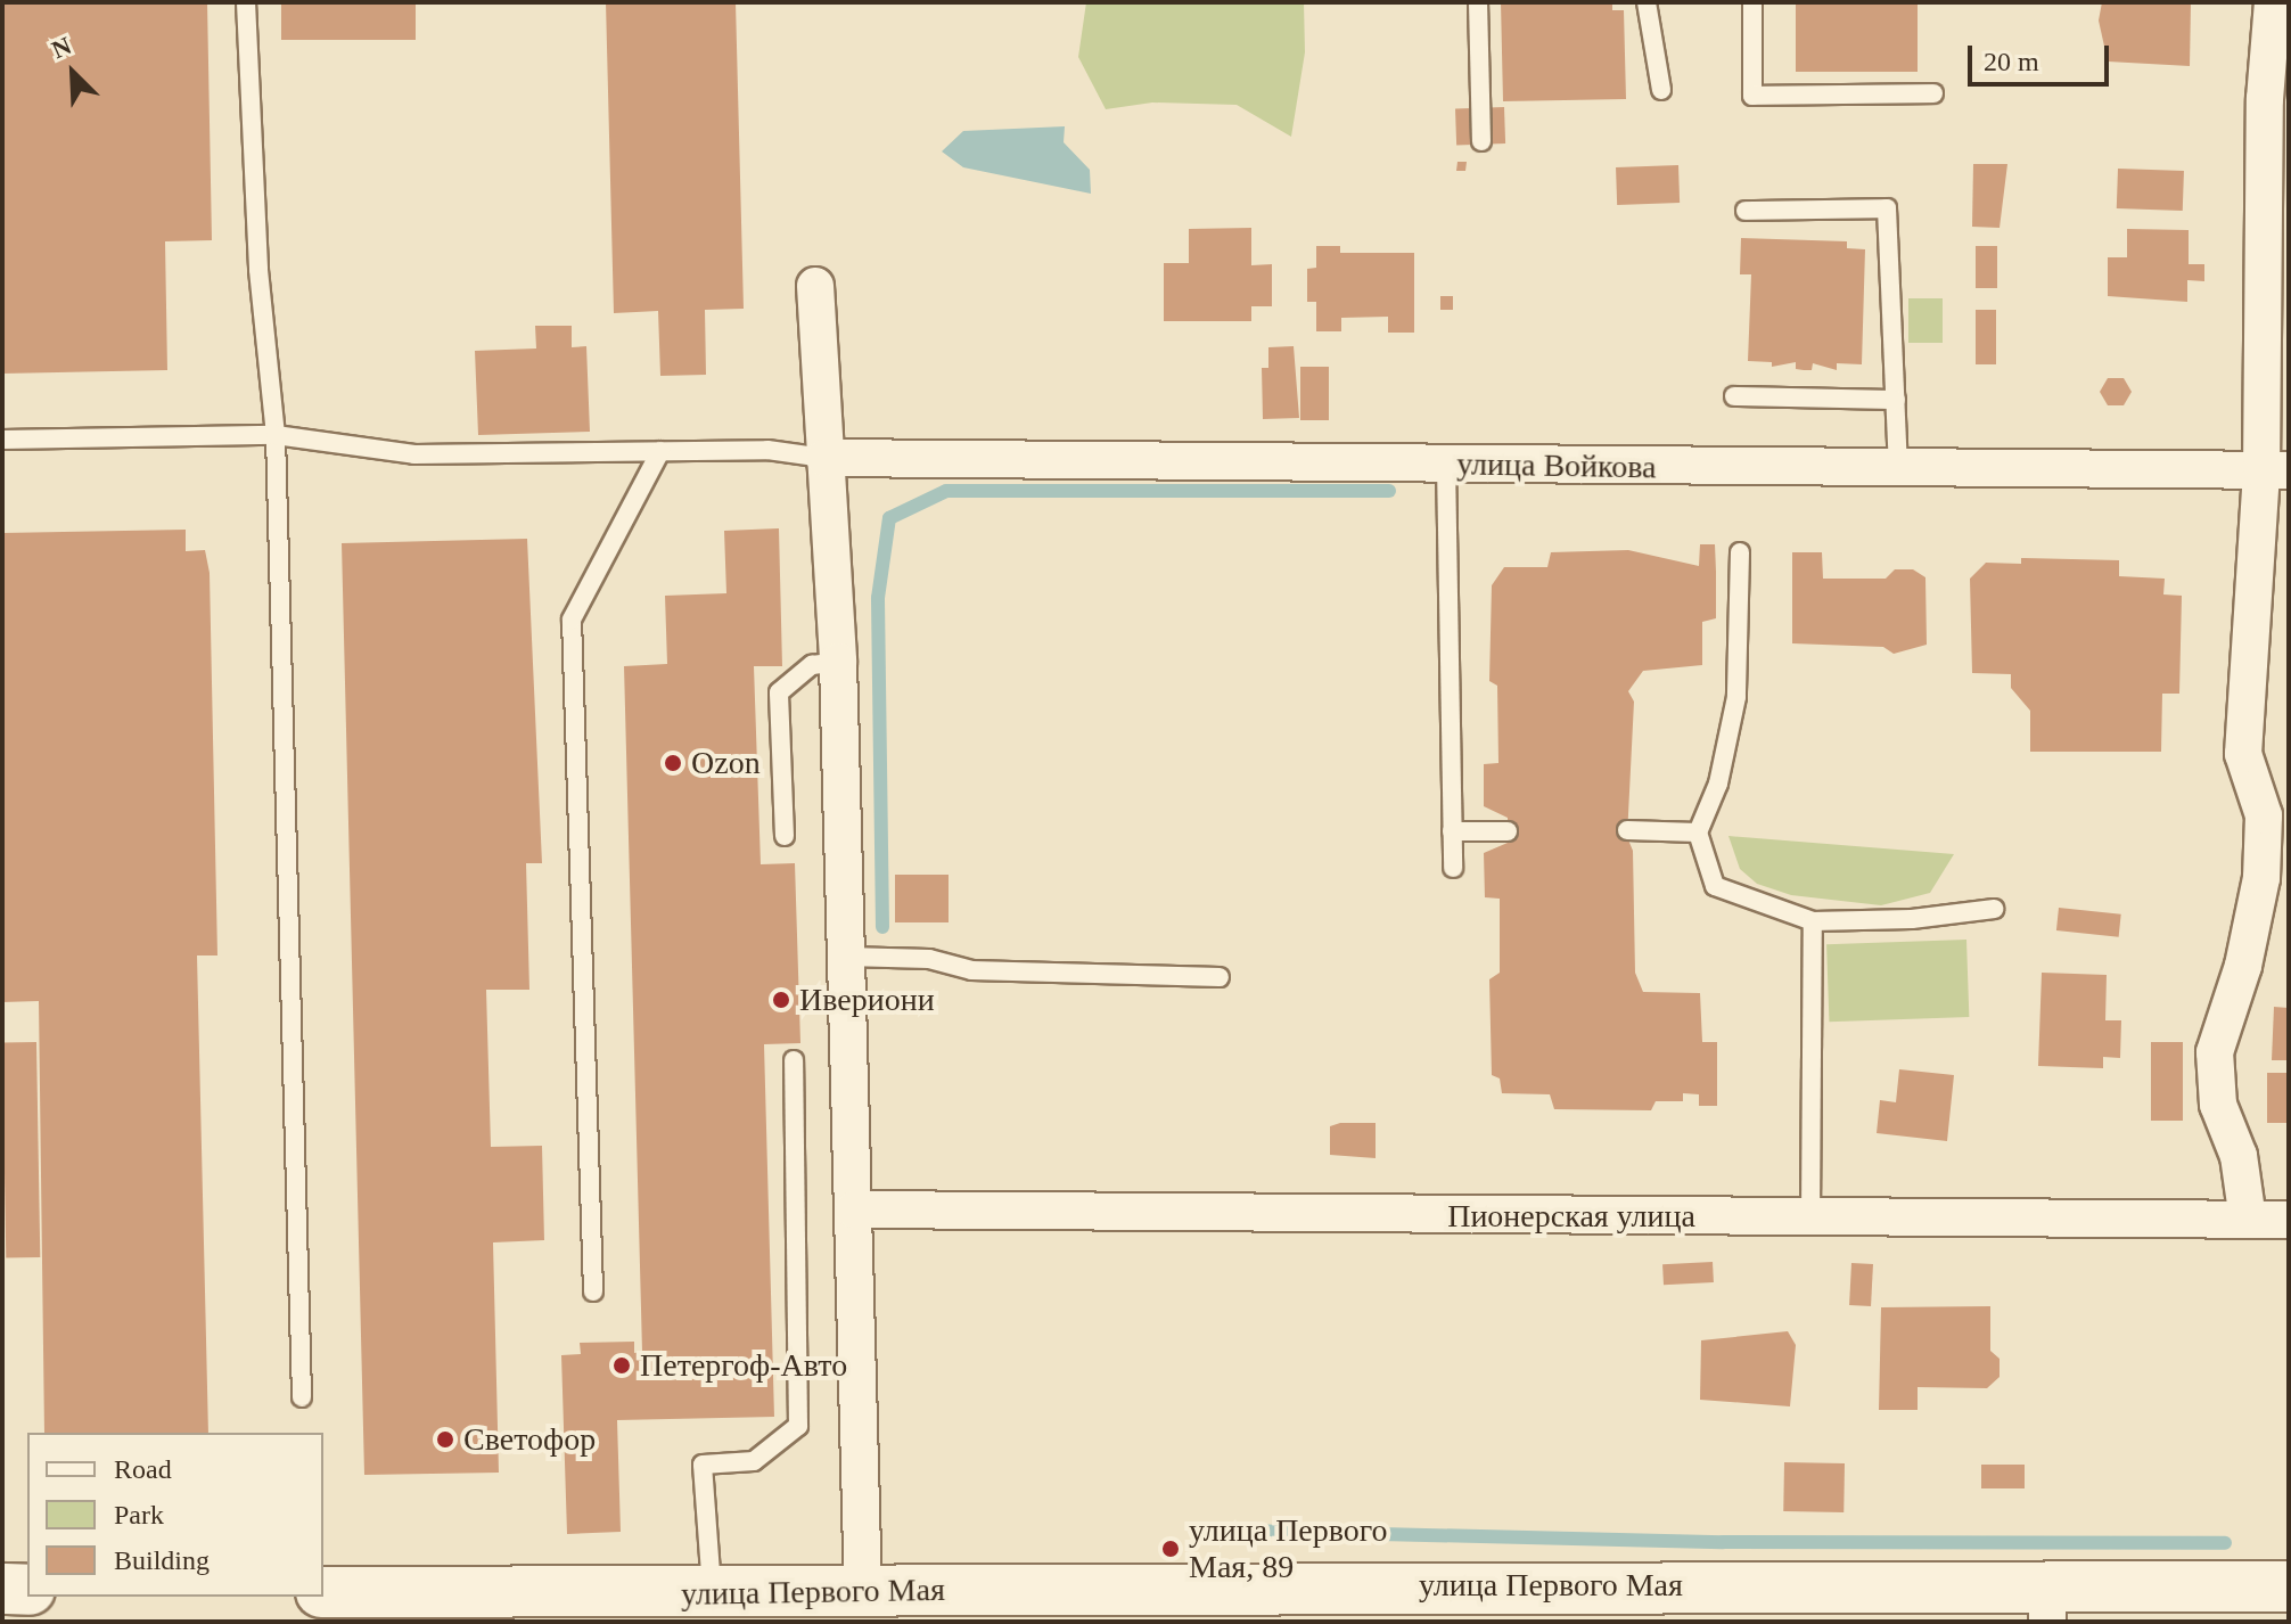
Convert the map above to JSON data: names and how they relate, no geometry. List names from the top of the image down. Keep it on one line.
{"streets":{"street":["улица Войкова","Пионерская улица","улица Первого Мая"]},"places":["Ozon","Ивериони","Петергоф-Авто","Светофор","улица Первого Мая, 89"],"legend":["Road","Park","Building"],"scale_bar":"20 m","north":"top left"}
